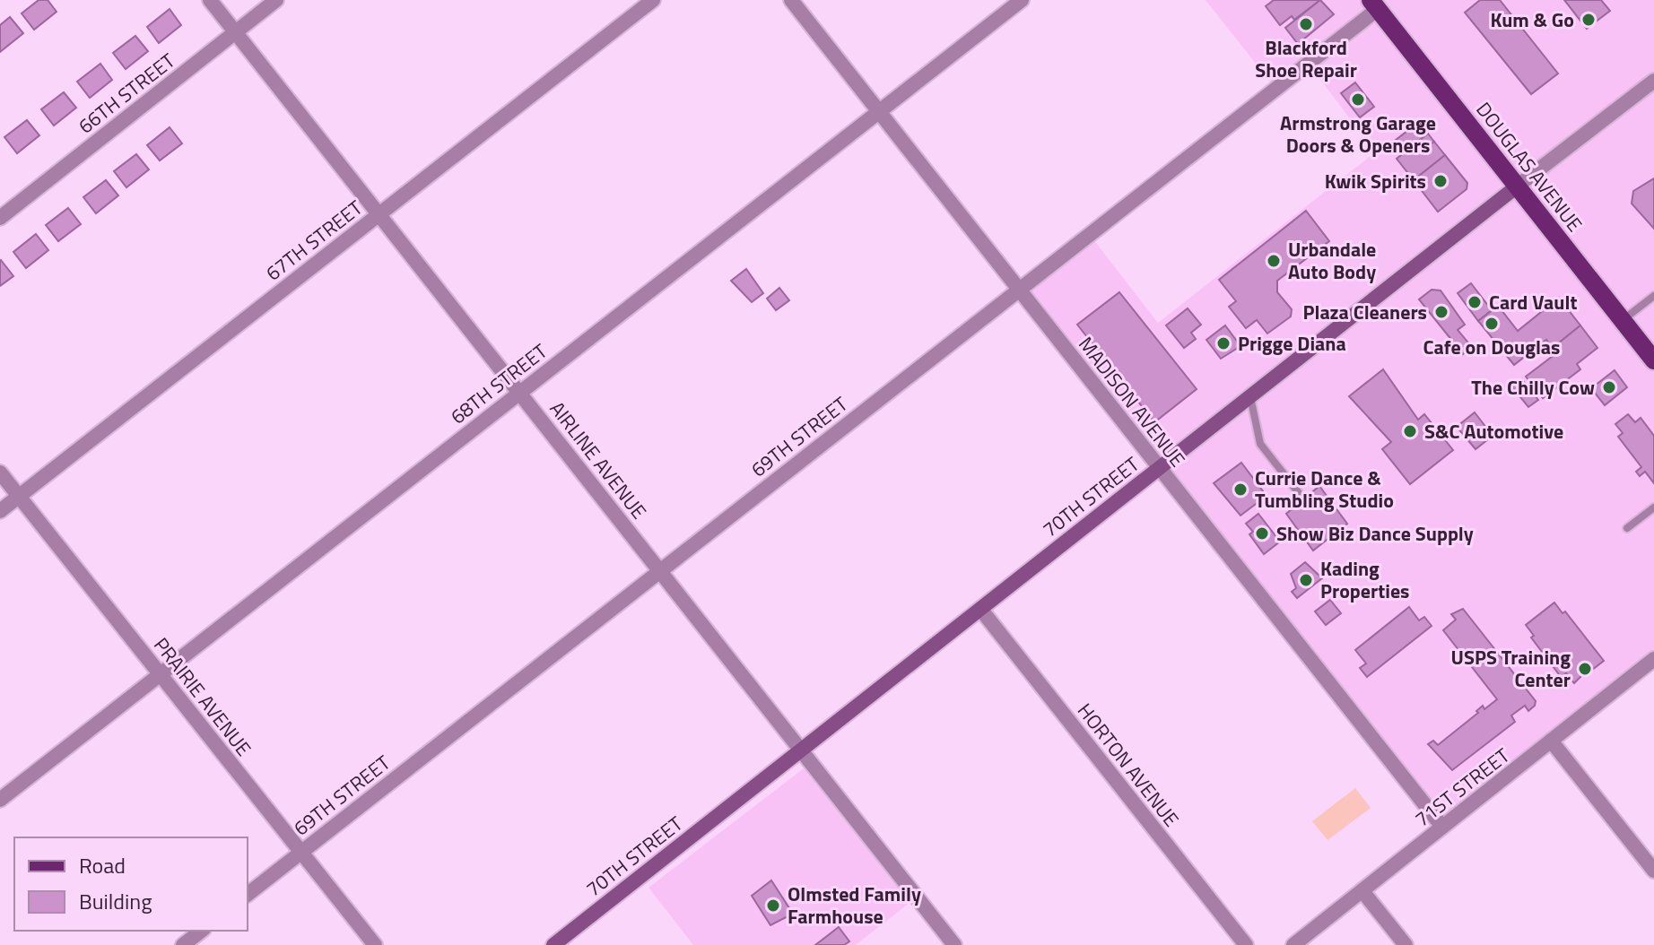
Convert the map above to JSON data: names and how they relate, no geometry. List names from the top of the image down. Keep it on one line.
{"streets":{"main road":["DOUGLAS AVENUE","70TH STREET"],"street":["66TH STREET","67TH STREET","68TH STREET","MADISON AVENUE","69TH STREET","AIRLINE AVENUE","PRAIRIE AVENUE","HORTON AVENUE","71ST STREET"]},"crossings":[["66TH STREET","AIRLINE AVENUE"],["DOUGLAS AVENUE","69TH STREET"],["DOUGLAS AVENUE","70TH STREET"],["67TH STREET","AIRLINE AVENUE"],["67TH STREET","PRAIRIE AVENUE"],["68TH STREET","MADISON AVENUE"],["68TH STREET","AIRLINE AVENUE"],["68TH STREET","PRAIRIE AVENUE"],["MADISON AVENUE","69TH STREET"],["MADISON AVENUE","70TH STREET"],["MADISON AVENUE","71ST STREET"],["69TH STREET","AIRLINE AVENUE"],["69TH STREET","PRAIRIE AVENUE"],["AIRLINE AVENUE","70TH STREET"],["70TH STREET","HORTON AVENUE"]],"places":["Kum & Go","Blackford Shoe Repair","Armstrong Garage Doors & Openers","Kwik Spirits","Urbandale Auto Body","Card Vault","Plaza Cleaners","Cafe on Douglas","Prigge Diana","The Chilly Cow","S&C Automotive","Currie Dance & Tumbling Studio","Show Biz Dance Supply","Kading Properties","USPS Training Center","Olmsted Family Farmhouse"],"legend":["Road","Building"]}
